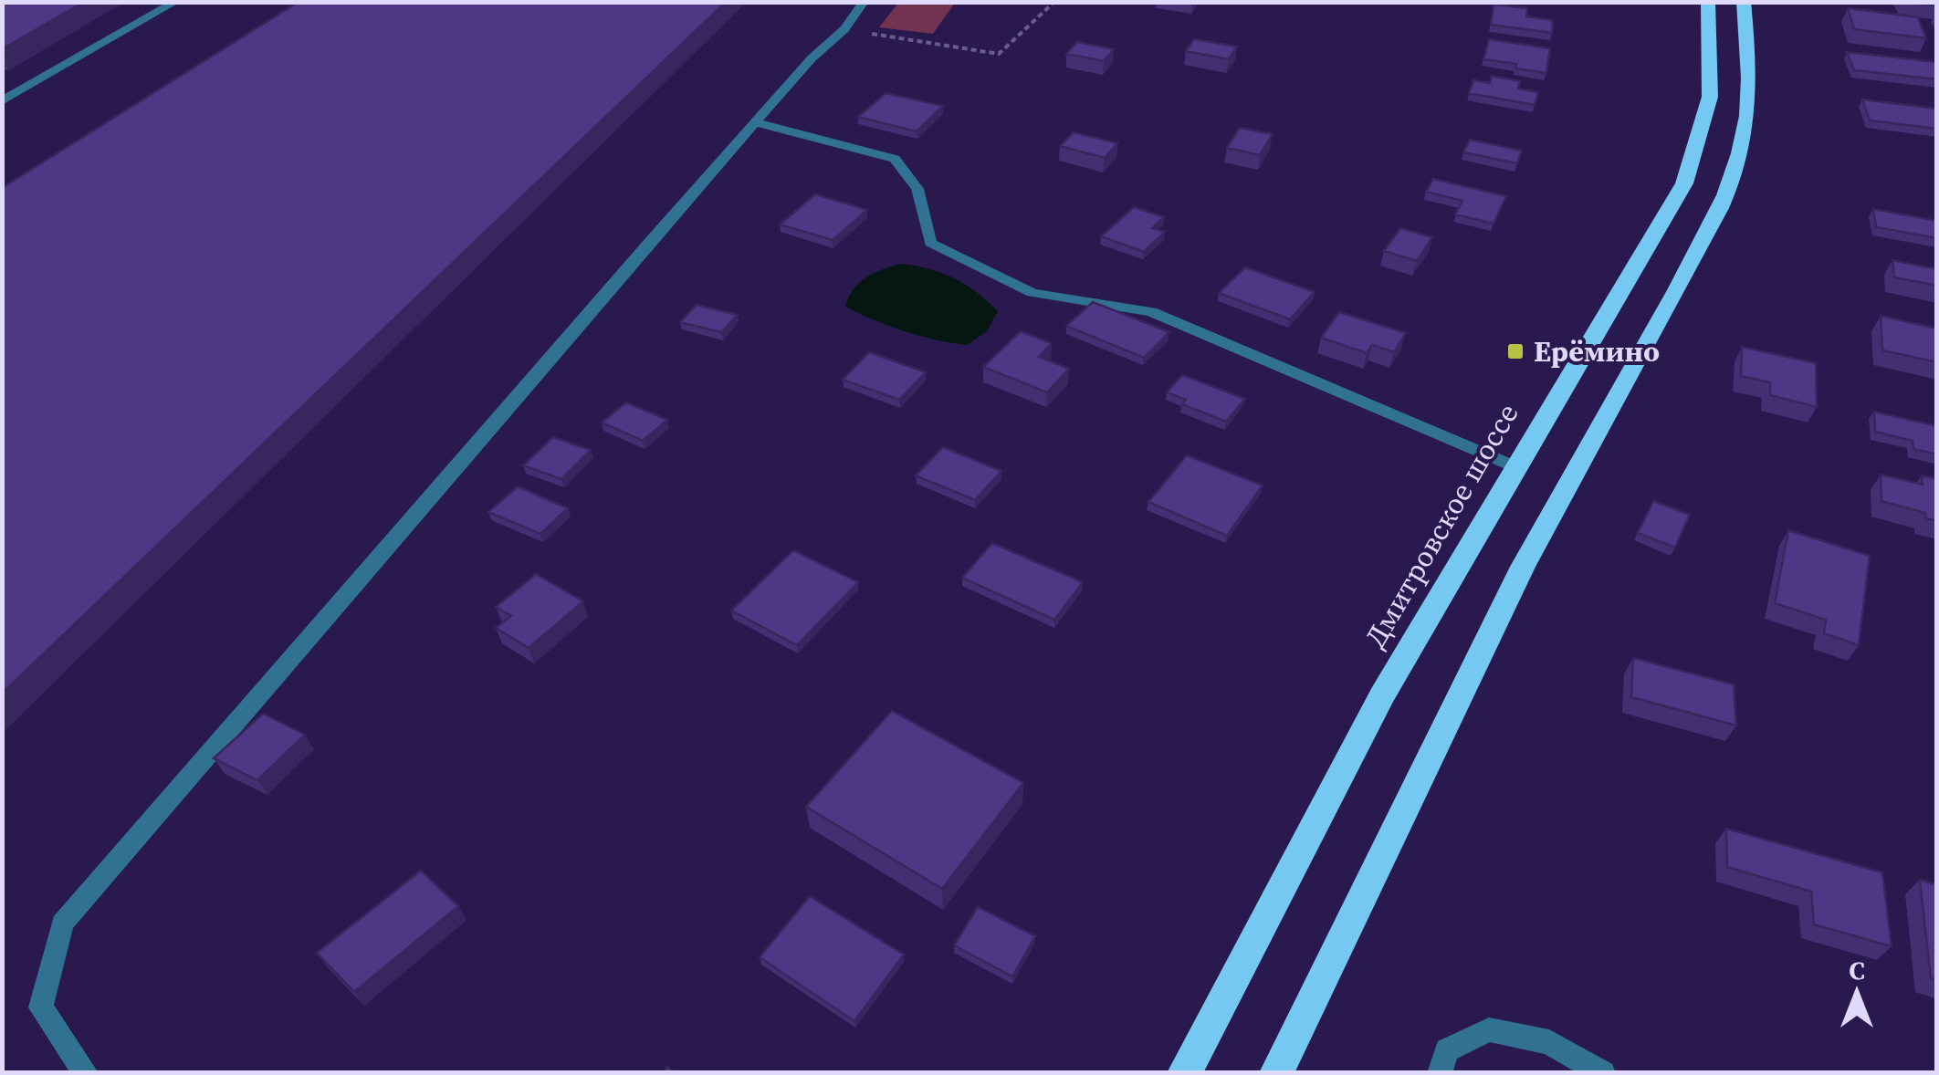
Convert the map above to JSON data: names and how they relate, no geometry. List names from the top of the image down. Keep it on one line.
{"streets":{"highway":["Дмитровское шоссе"]},"places":{"transit":["Ерёмино"]},"north":"top"}
